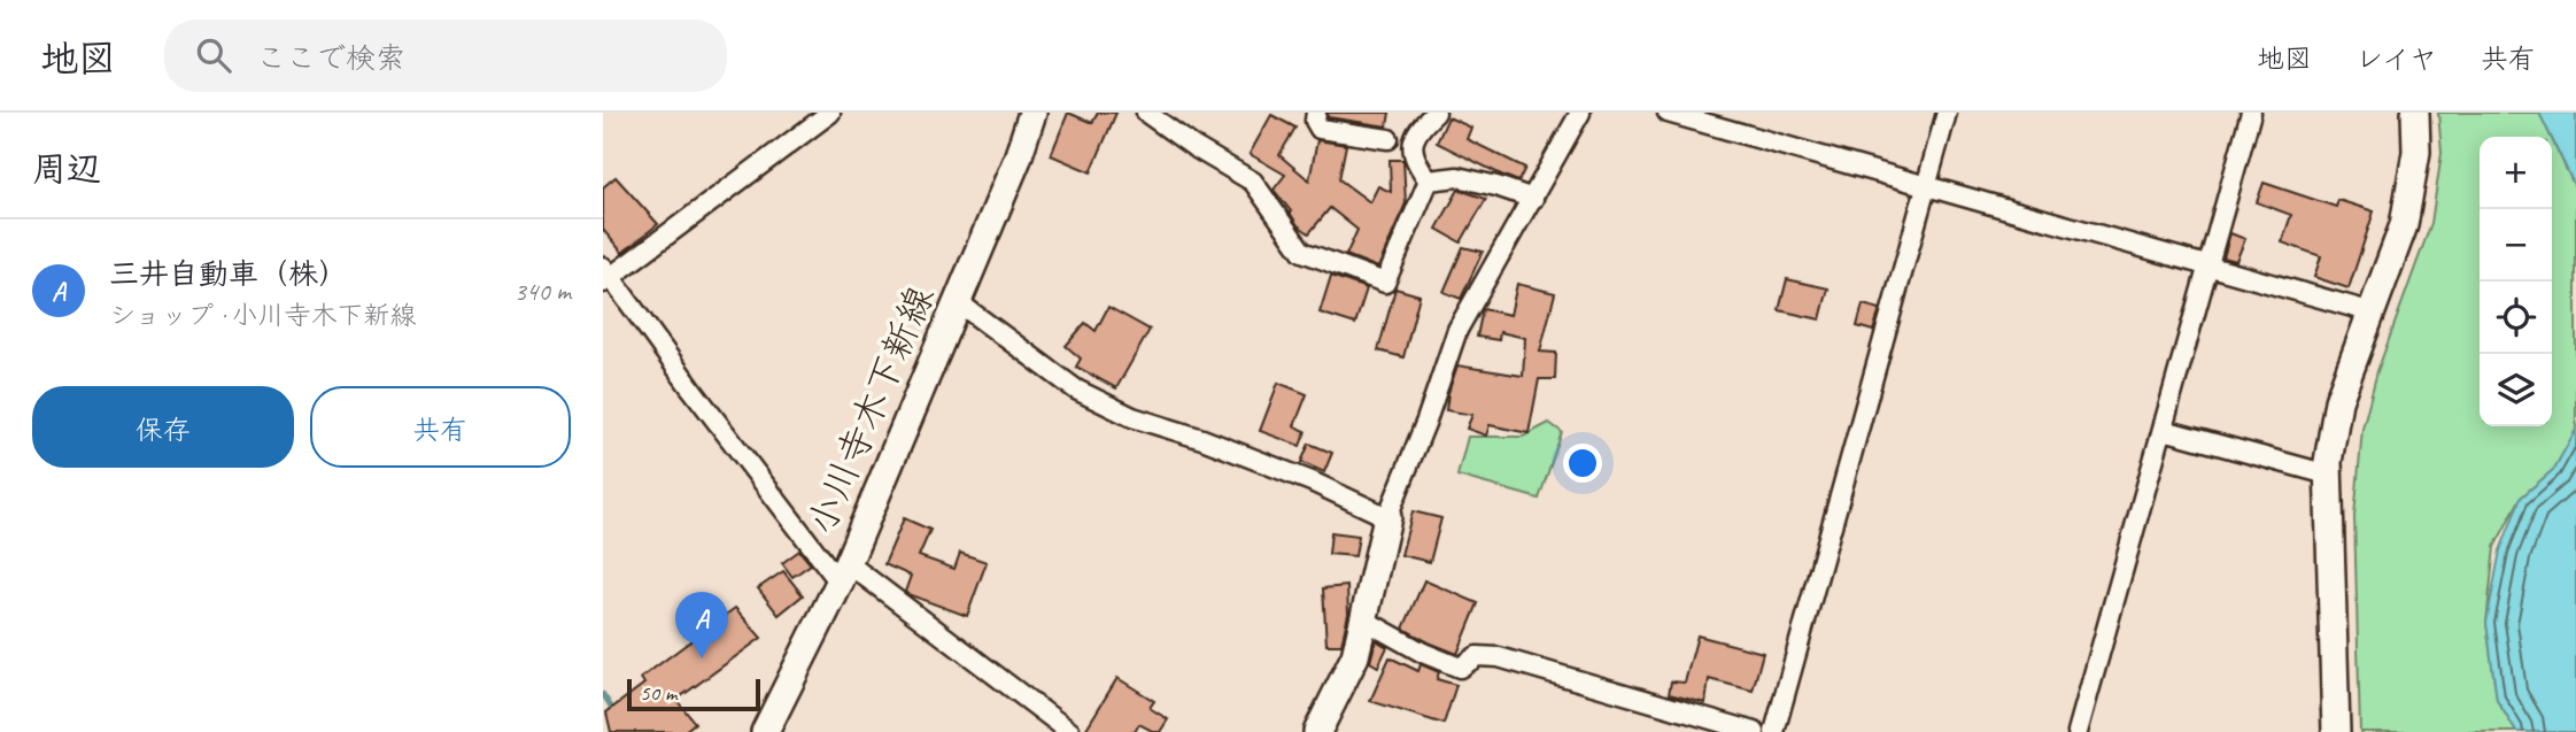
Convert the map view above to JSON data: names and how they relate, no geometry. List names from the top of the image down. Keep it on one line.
{"streets":{"street":["小川寺木下新線"]},"scale_bar":"50 m","page":{"header":"地図","search":"ここで検索","nav":["地図","レイヤ","共有"],"heading":"周辺","map_buttons":["+","−"],"list":[{"mark":"A","name":"三井自動車（株）","note":"ショップ · 小川寺木下新線","value":"340 m"}],"buttons":["保存","共有"],"pins":"A","scale":"50 m"}}
